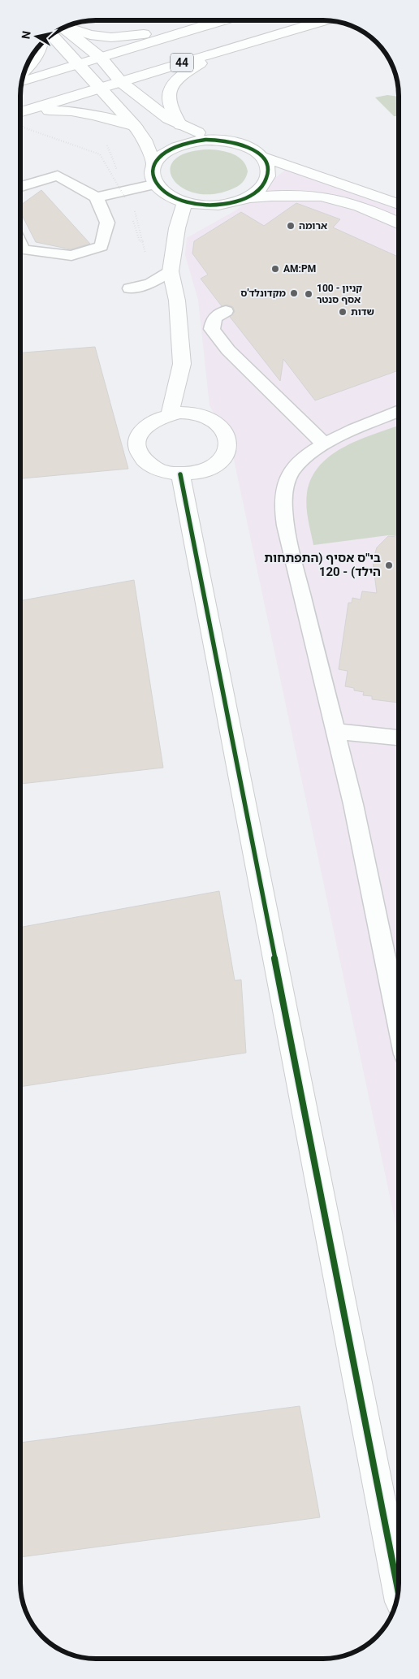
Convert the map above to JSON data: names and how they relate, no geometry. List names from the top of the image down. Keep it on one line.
{"streets":{"main road":["44"]},"places":["ארומה","AM:PM","מקדונלד'ס","100 - קניון אסף סנטר","שדות","בי\"ס אסיף (התפתחות הילד) - 120"],"north":"left"}
